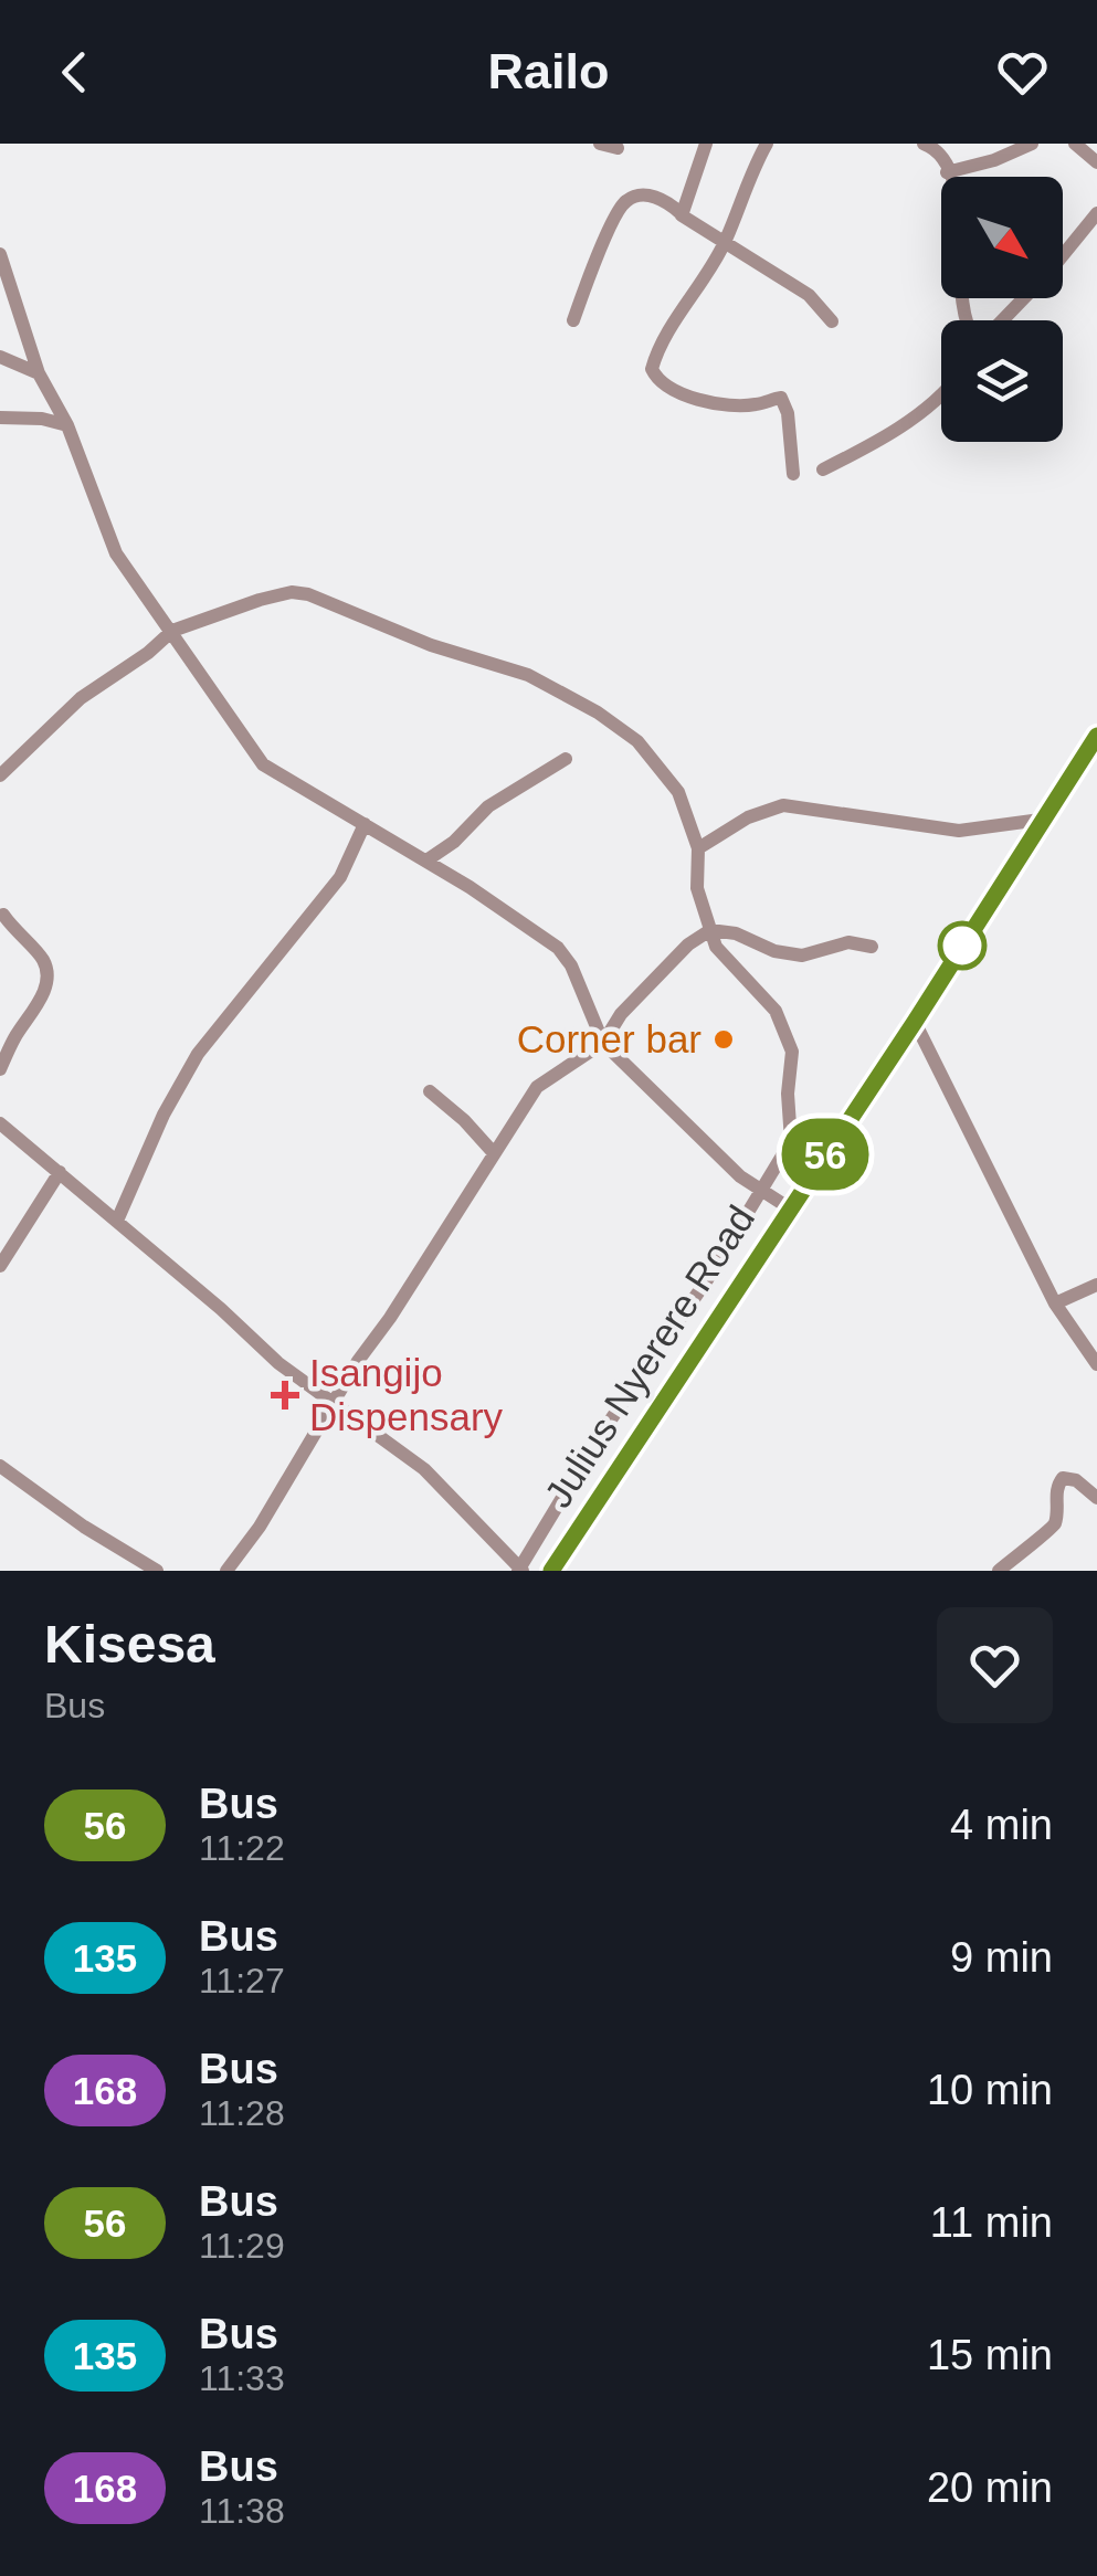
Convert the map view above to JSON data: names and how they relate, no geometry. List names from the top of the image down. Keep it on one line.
{"streets":{"highway":["Julius Nyerere Road"]},"places":{"other":["Corner bar"],"health":["Isangijo Dispensary"]},"lines":["bus line 56"],"north":"bottom right","page":{"header":"Railo","on_map":"56","heading":["Kisesa","Bus"],"list":[{"mark":"56","name":"Bus","note":"11:22","value":"4 min"},{"mark":"135","name":"Bus","note":"11:27","value":"9 min"},{"mark":"168","name":"Bus","note":"11:28","value":"10 min"},{"mark":"56","name":"Bus","note":"11:29","value":"11 min"},{"mark":"135","name":"Bus","note":"11:33","value":"15 min"},{"mark":"168","name":"Bus","note":"11:38","value":"20 min"}]}}
